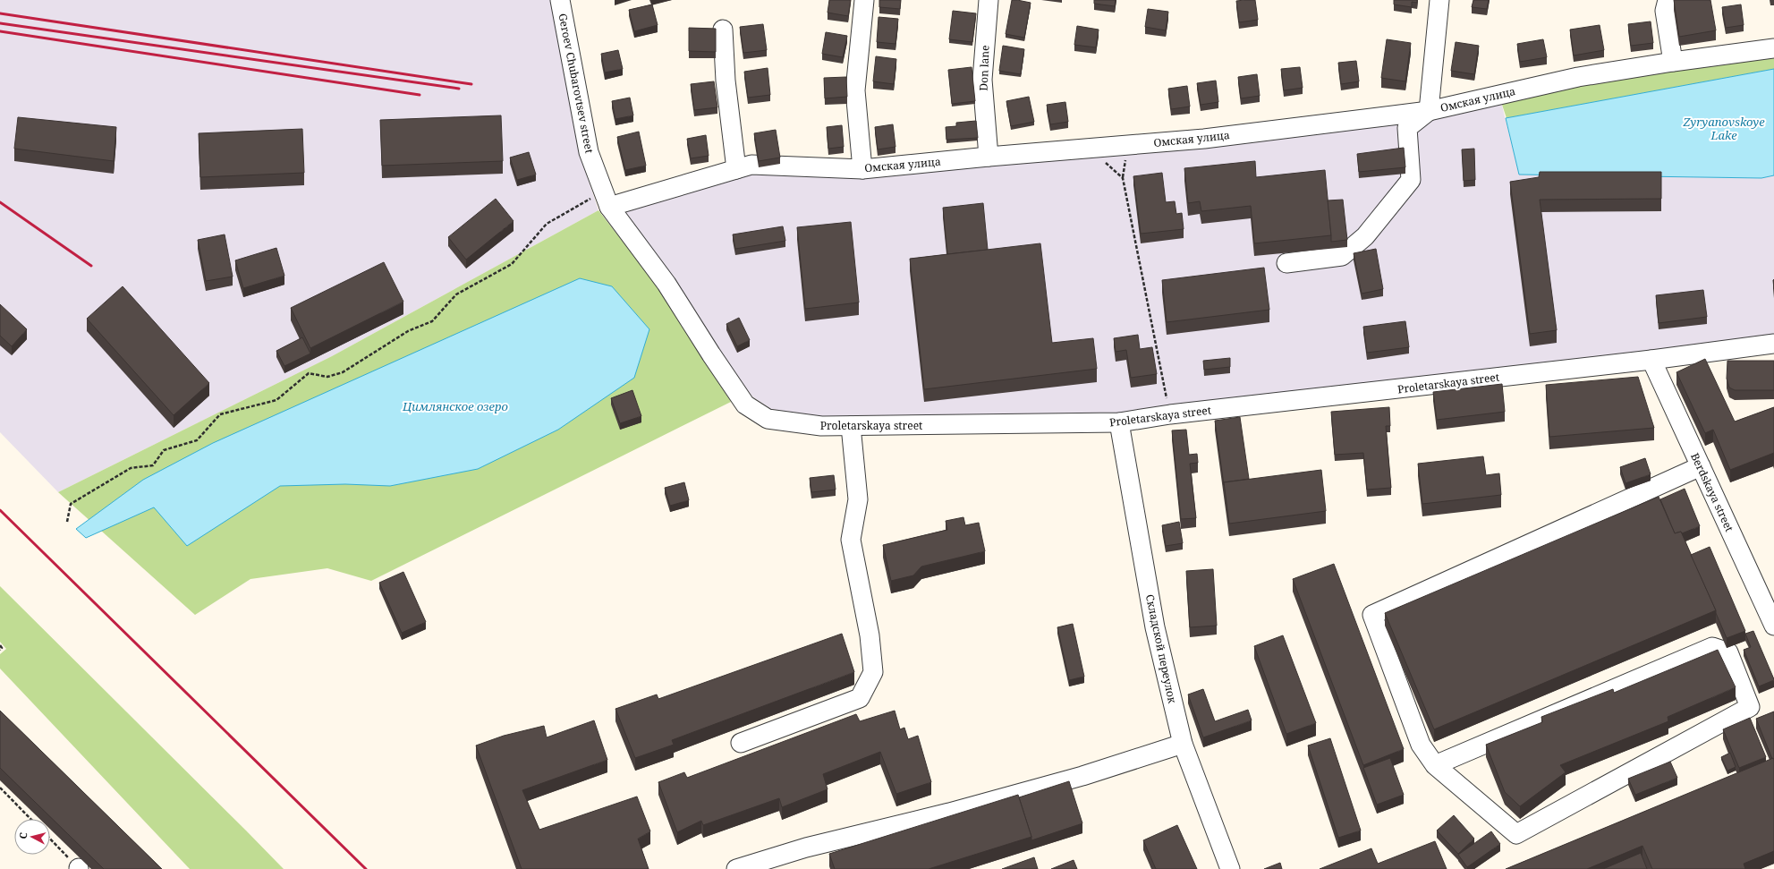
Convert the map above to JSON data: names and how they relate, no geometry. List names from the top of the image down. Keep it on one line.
{"streets":{"street":["Don lane","Geroev Chubarovtsev street","Омская улица","Proletarskaya street","Berdskaya street","Складской переулок"]},"crossings":[["Don lane","Омская улица"],["Geroev Chubarovtsev street","Омская улица"],["Geroev Chubarovtsev street","Proletarskaya street"],["Омская улица","Proletarskaya street"],["Proletarskaya street","Berdskaya street"],["Proletarskaya street","Складской переулок"]],"water":["Zyryanovskoye Lake","Цимлянское озеро"],"north":"left"}
